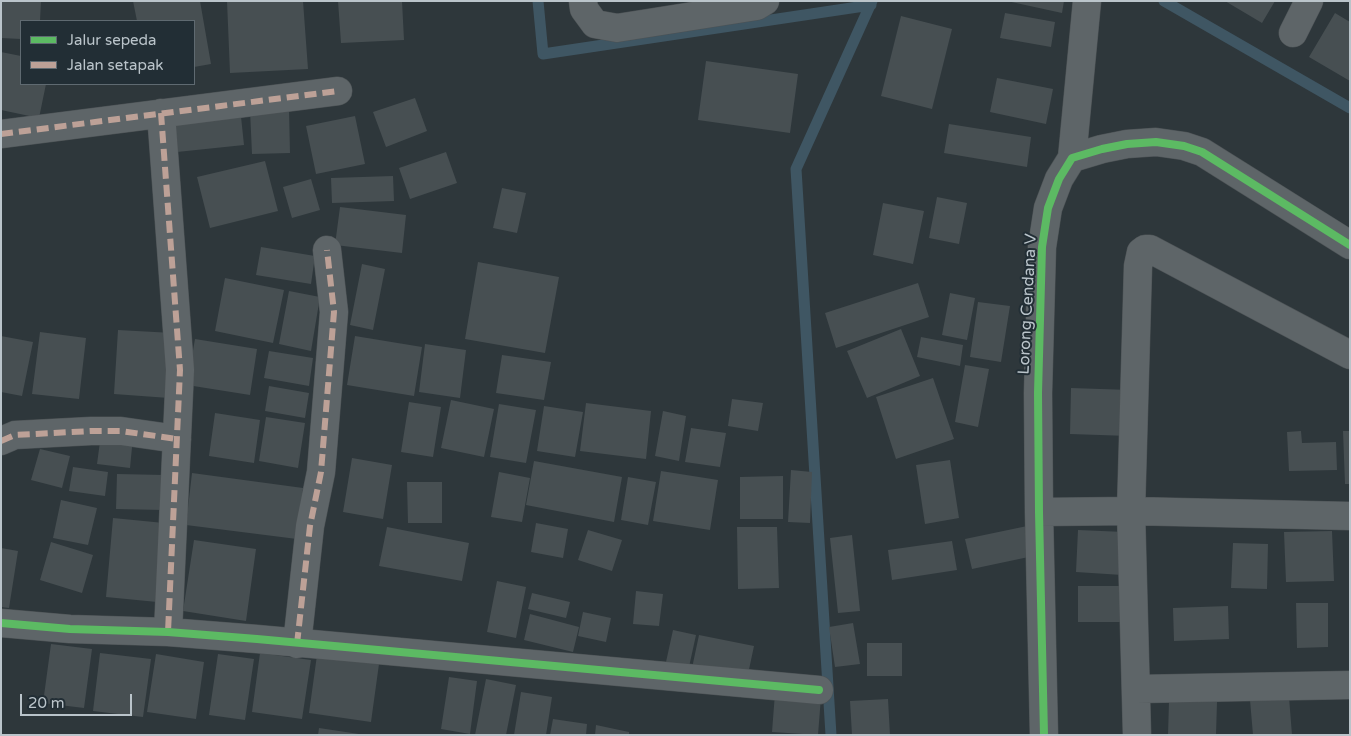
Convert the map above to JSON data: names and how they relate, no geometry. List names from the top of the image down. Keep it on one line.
{"streets":{"street":["Lorong Cendana V"]},"legend":["Jalur sepeda","Jalan setapak"],"scale_bar":"20 m"}
